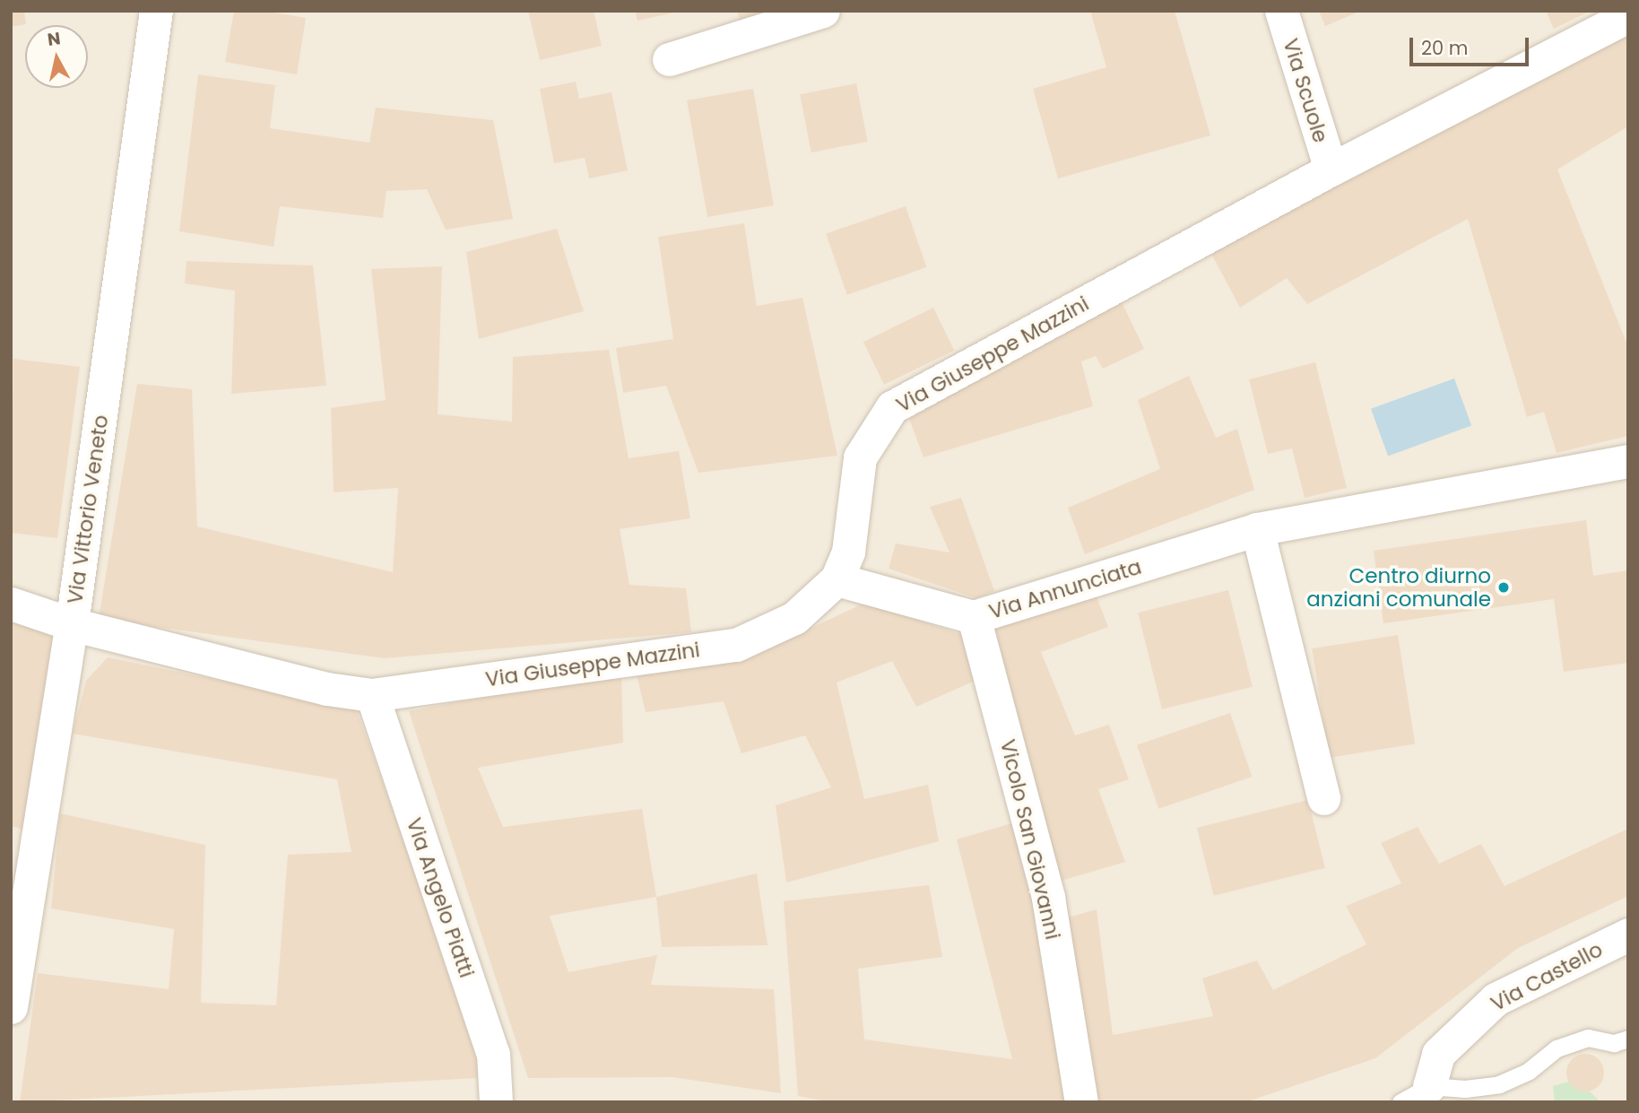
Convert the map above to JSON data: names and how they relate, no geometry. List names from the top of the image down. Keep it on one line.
{"streets":{"street":["Via Scuole","Via Giuseppe Mazzini","Via Vittorio Veneto","Via Annunciata","Vicolo San Giovanni","Via Angelo Piatti","Via Castello"]},"crossings":[["Via Scuole","Via Giuseppe Mazzini"],["Via Giuseppe Mazzini","Via Vittorio Veneto"],["Via Giuseppe Mazzini","Via Annunciata"],["Via Giuseppe Mazzini","Via Angelo Piatti"],["Via Annunciata","Vicolo San Giovanni"]],"places":["Centro diurno anziani comunale"],"scale_bar":"20 m","north":"top"}
